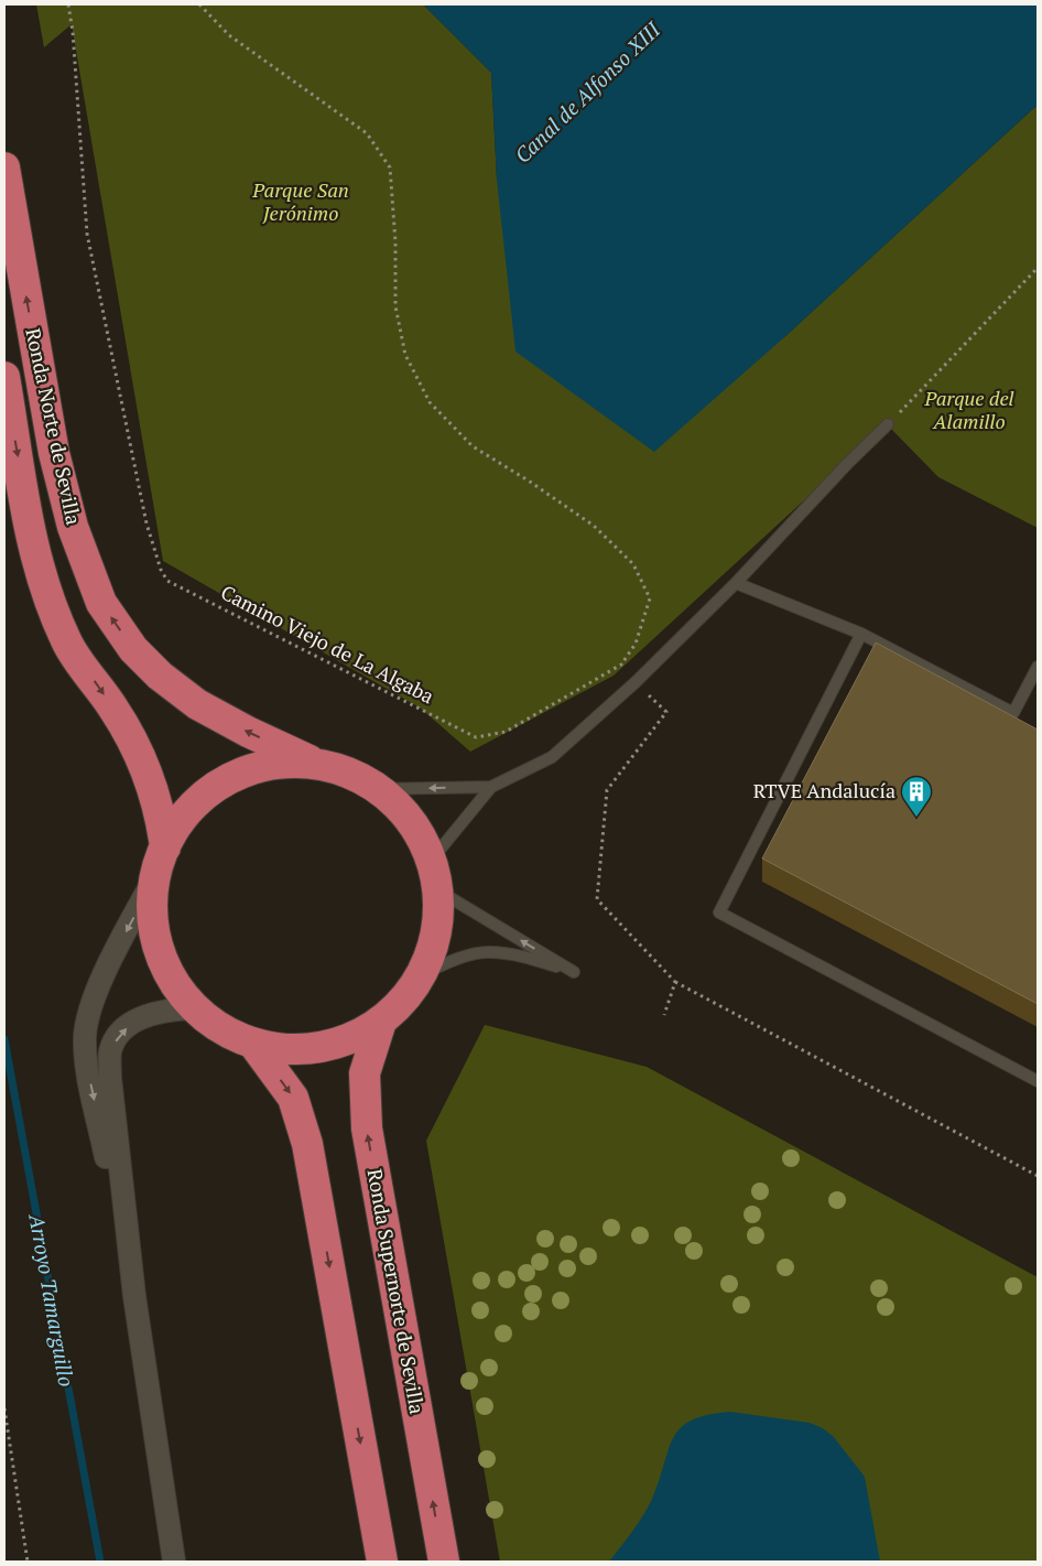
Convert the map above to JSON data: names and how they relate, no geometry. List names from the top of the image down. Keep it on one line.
{"streets":{"highway":["Ronda Norte de Sevilla","Ronda Supernorte de Sevilla"],"path":["Camino Viejo de La Algaba"]},"crossings":[["Ronda Norte de Sevilla","Ronda Supernorte de Sevilla"]],"water":["Canal de Alfonso XIII","Arroyo Tamarguillo"],"parks":["Parque San Jerónimo","Parque del Alamillo"],"places":{"building":["RTVE Andalucía"]}}
